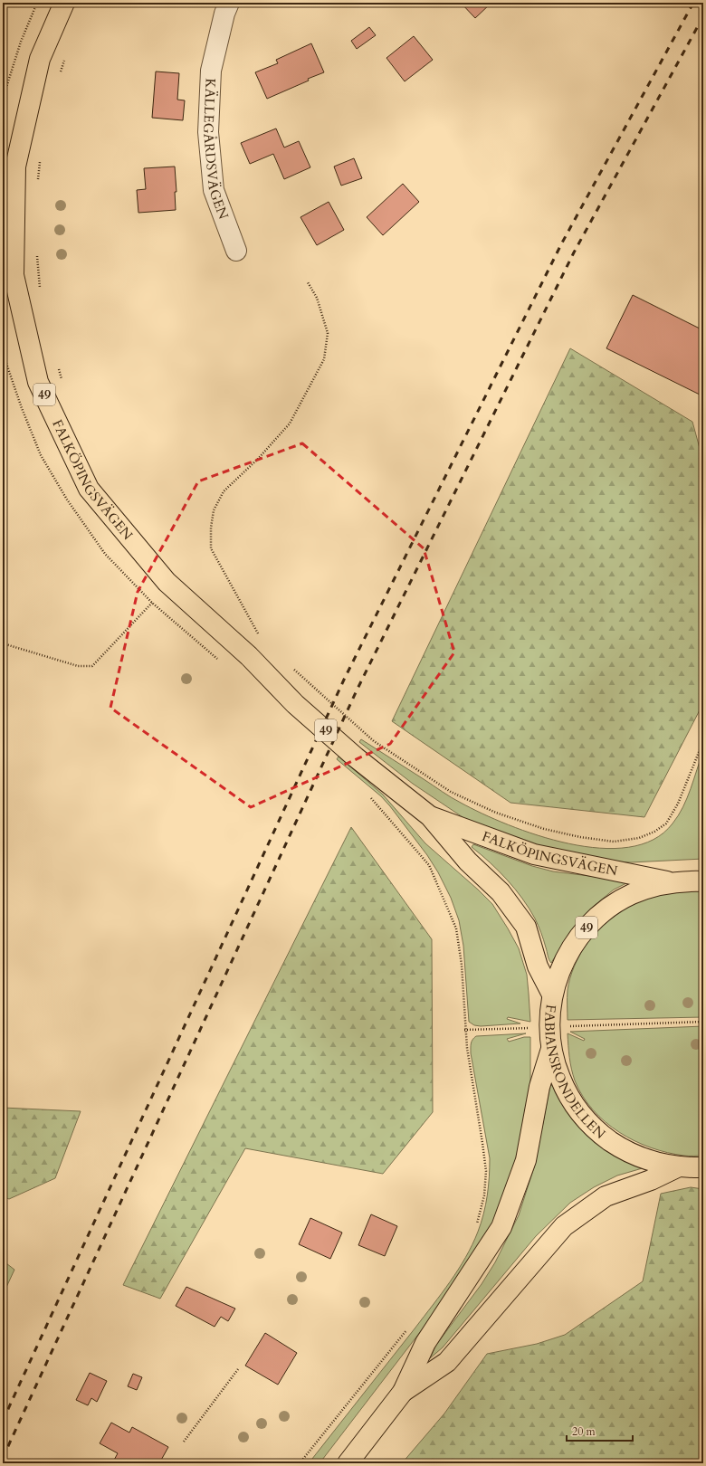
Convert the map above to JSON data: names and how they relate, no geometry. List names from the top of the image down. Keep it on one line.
{"streets":{"main road":["49","FALKÖPINGSVÄGEN","FABIANSRONDELLEN"],"street":["KÄLLEGÅRDSVÄGEN"]},"crossings":[["FALKÖPINGSVÄGEN","FABIANSRONDELLEN"]],"scale_bar":"20 m"}
